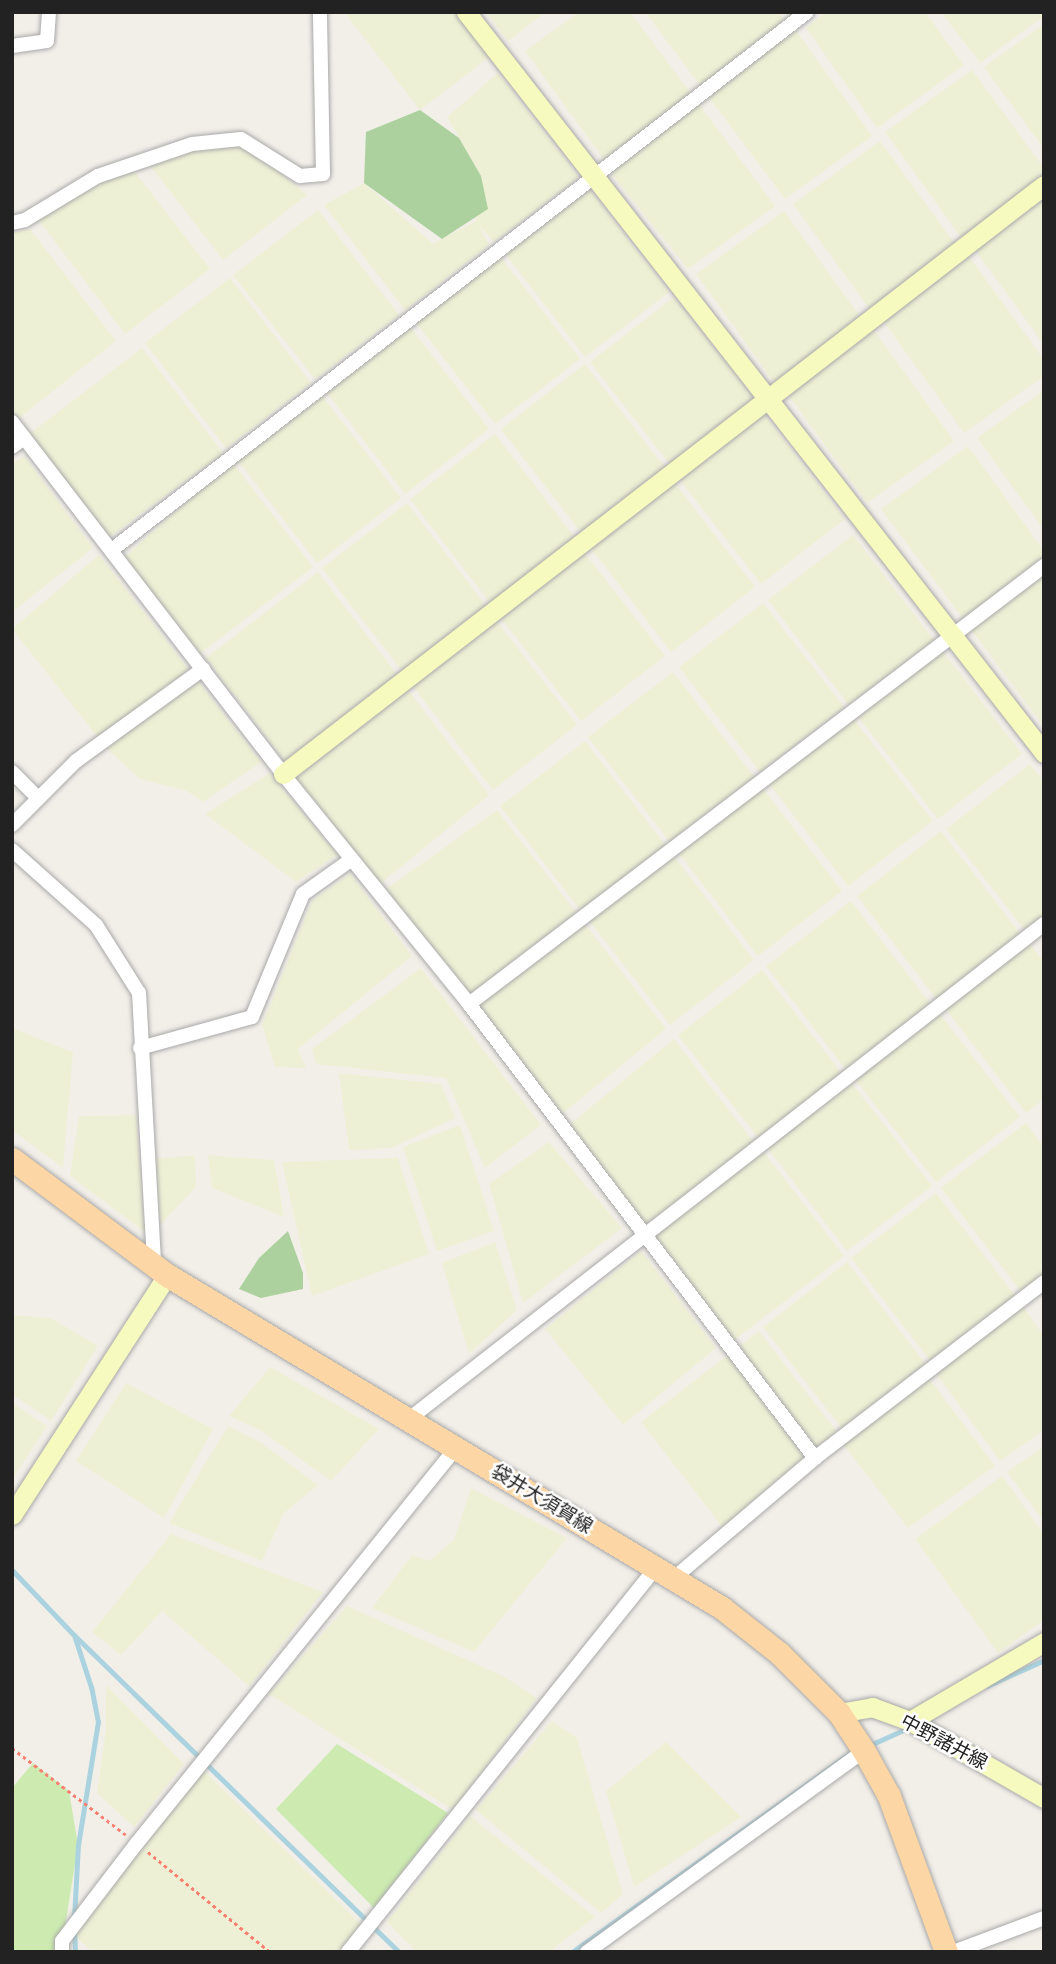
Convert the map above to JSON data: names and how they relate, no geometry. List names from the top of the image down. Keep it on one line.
{"streets":{"main road":["袋井大須賀線"],"street":["中野諸井線"]},"crossings":[["袋井大須賀線","中野諸井線"]]}
